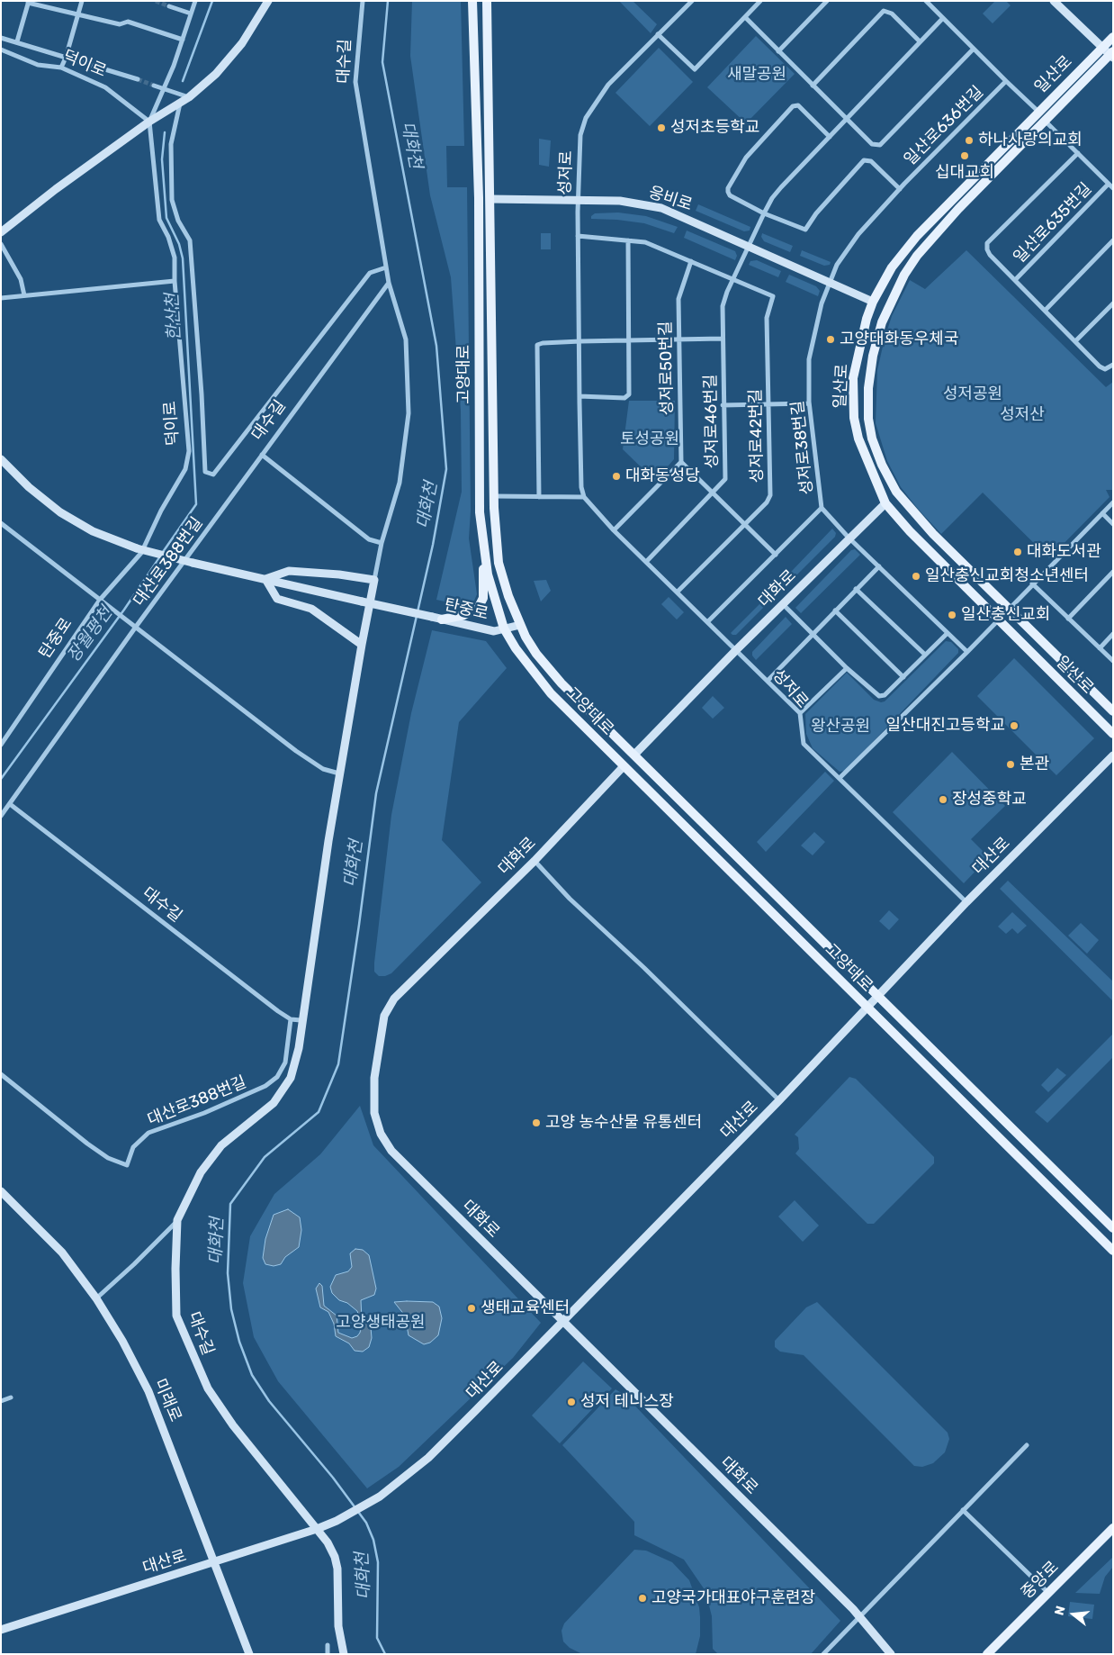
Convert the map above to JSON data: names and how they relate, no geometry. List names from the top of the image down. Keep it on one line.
{"streets":{"main road":["일산로","고양대로","중앙로"],"street":["대수길","덕이로","일산로636번길","성저로","웅비로","일산로635번길","성저로50번길","성저로46번길","성저로42번길","성저로38번길","대산로388번길","대화로","탄중로","대산로","미래로"]},"crossings":[["대수길","대산로388번길"],["대수길","대산로"],["덕이로","탄중로"],["일산로","일산로636번길"],["일산로","웅비로"],["일산로","일산로635번길"],["일산로","대화로"],["일산로636번길","성저로46번길"],["성저로","웅비로"],["성저로","성저로46번길"],["성저로","성저로42번길"],["성저로","성저로38번길"],["성저로","대화로"],["성저로","대산로"],["웅비로","고양대로"],["웅비로","성저로46번길"],["웅비로","성저로38번길"],["고양대로","대화로"],["고양대로","탄중로"],["고양대로","대산로"],["성저로46번길","성저로42번길"],["대화로","대산로"],["대산로","미래로"]],"water":["대화천","한산천","장월평천"],"parks":["새말공원","성저공원","성저산","토성공원","왕산공원","고양생태공원"],"places":["성저초등학교","하나사랑의교회","십대교회","고양대화동우체국","대화동성당","대화도서관","일산충신교회청소년센터","일산충신교회","일산대진고등학교","본관","장성중학교","고양 농수산물 유통센터","생태교육센터","성저 테니스장","고양국가대표야구훈련장"],"north":"left"}
